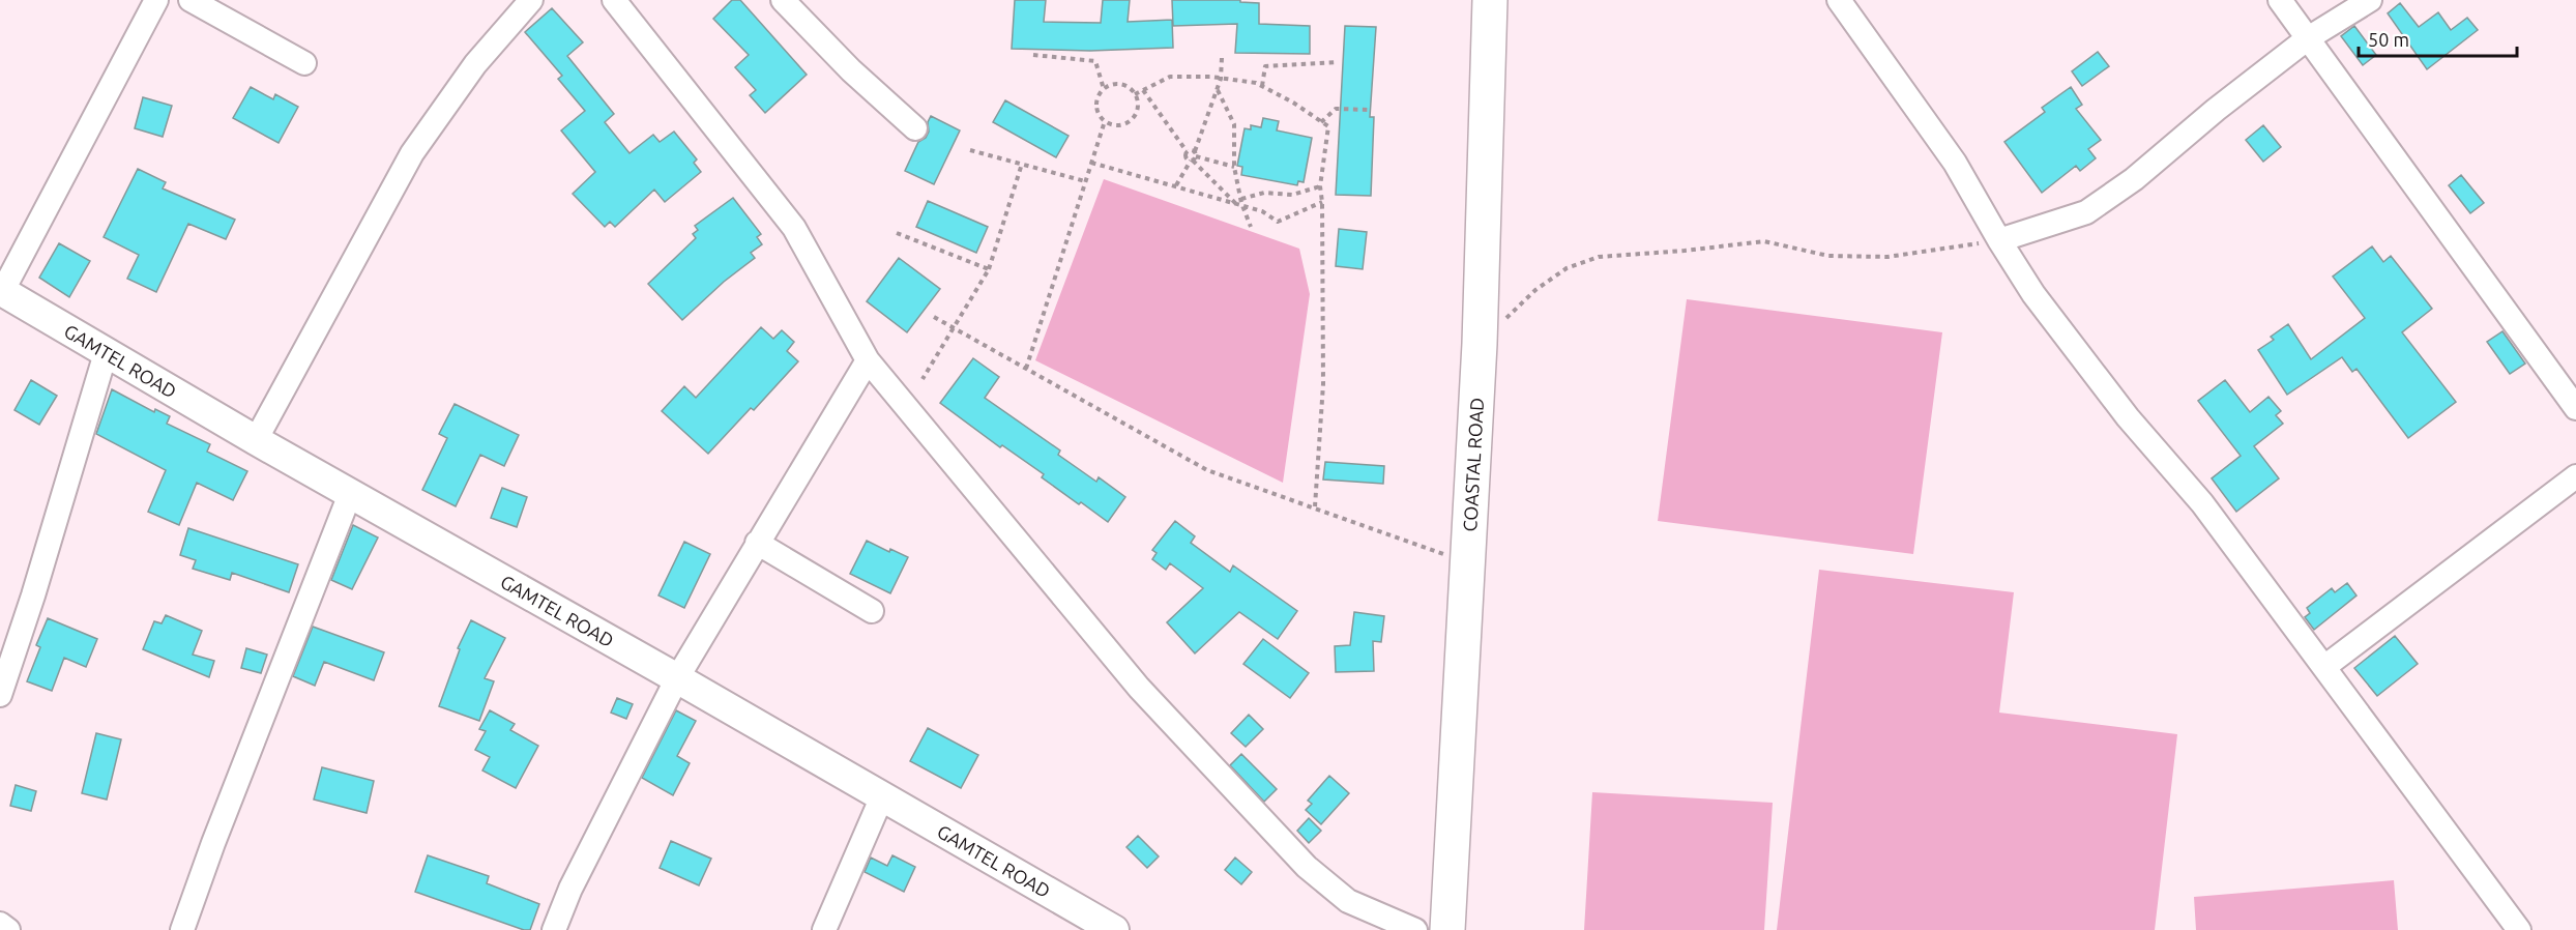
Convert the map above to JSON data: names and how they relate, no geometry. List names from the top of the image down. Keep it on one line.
{"streets":{"main road":["COASTAL ROAD"],"street":["GAMTEL ROAD"]},"scale_bar":"50 m"}
